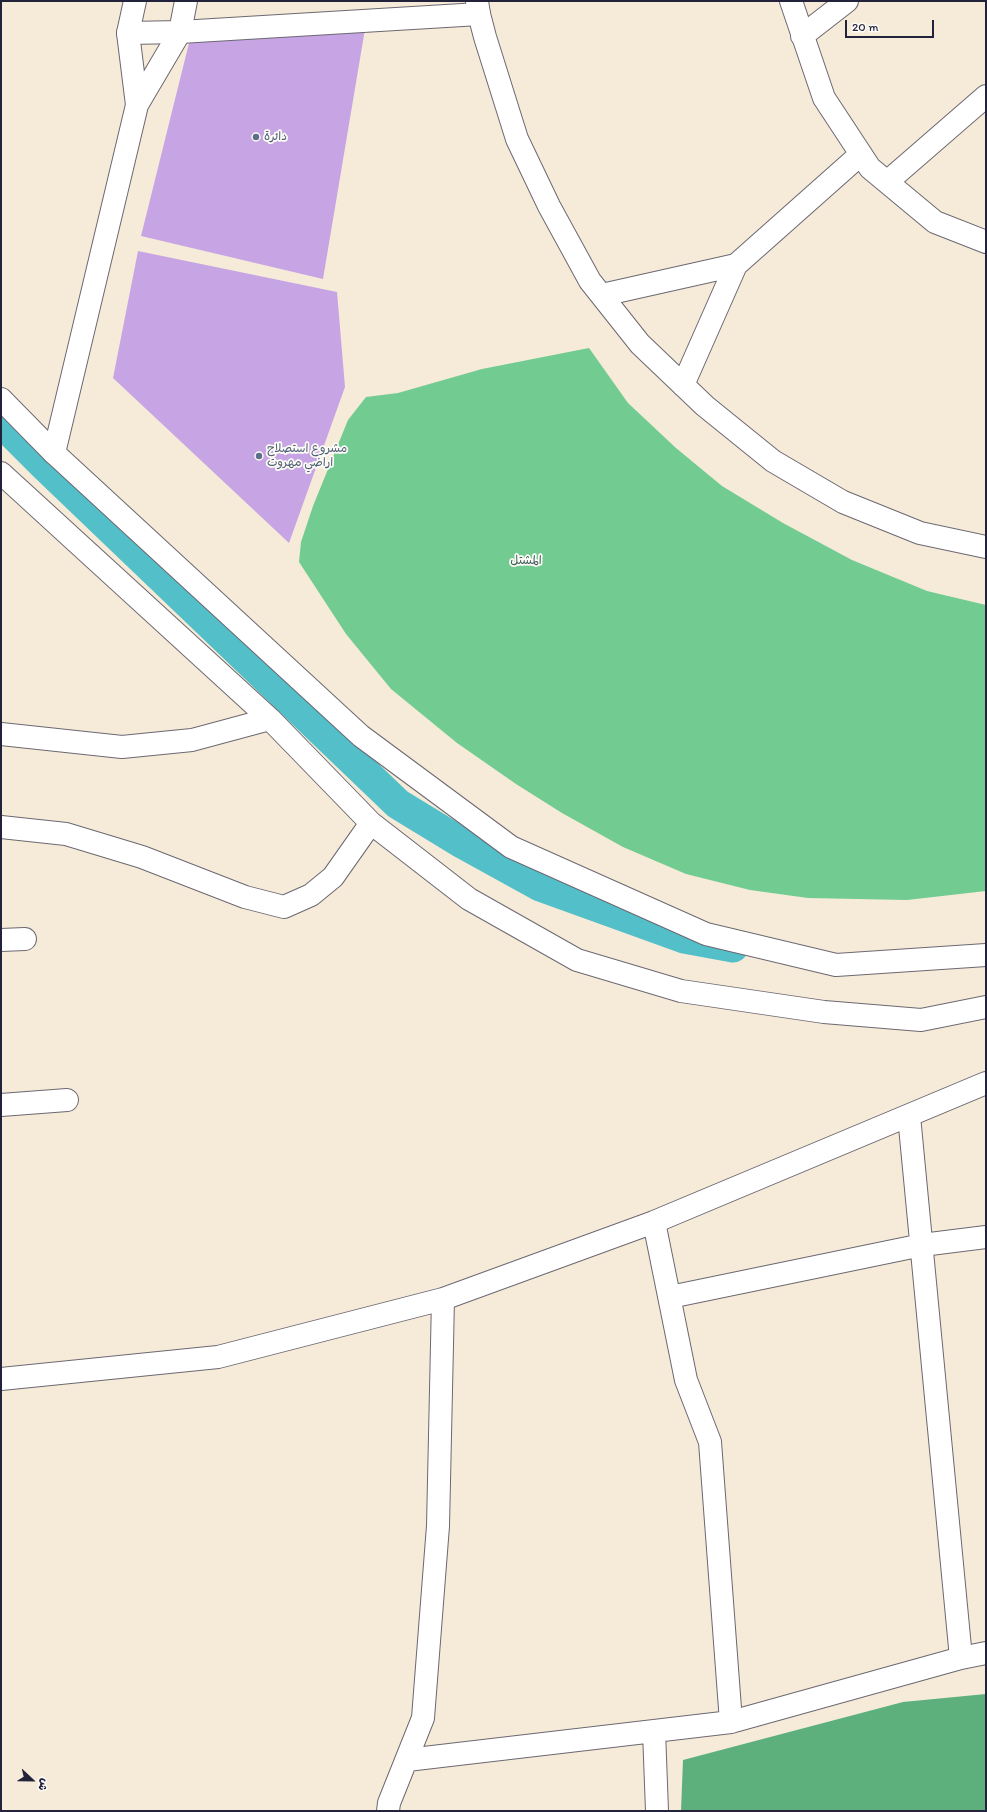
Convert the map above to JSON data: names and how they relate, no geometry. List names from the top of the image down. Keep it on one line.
{"parks":["المشتل"],"places":["دائرة","مشروع استصلاح اراضي مهروت"],"scale_bar":"20 m","north":"right"}
